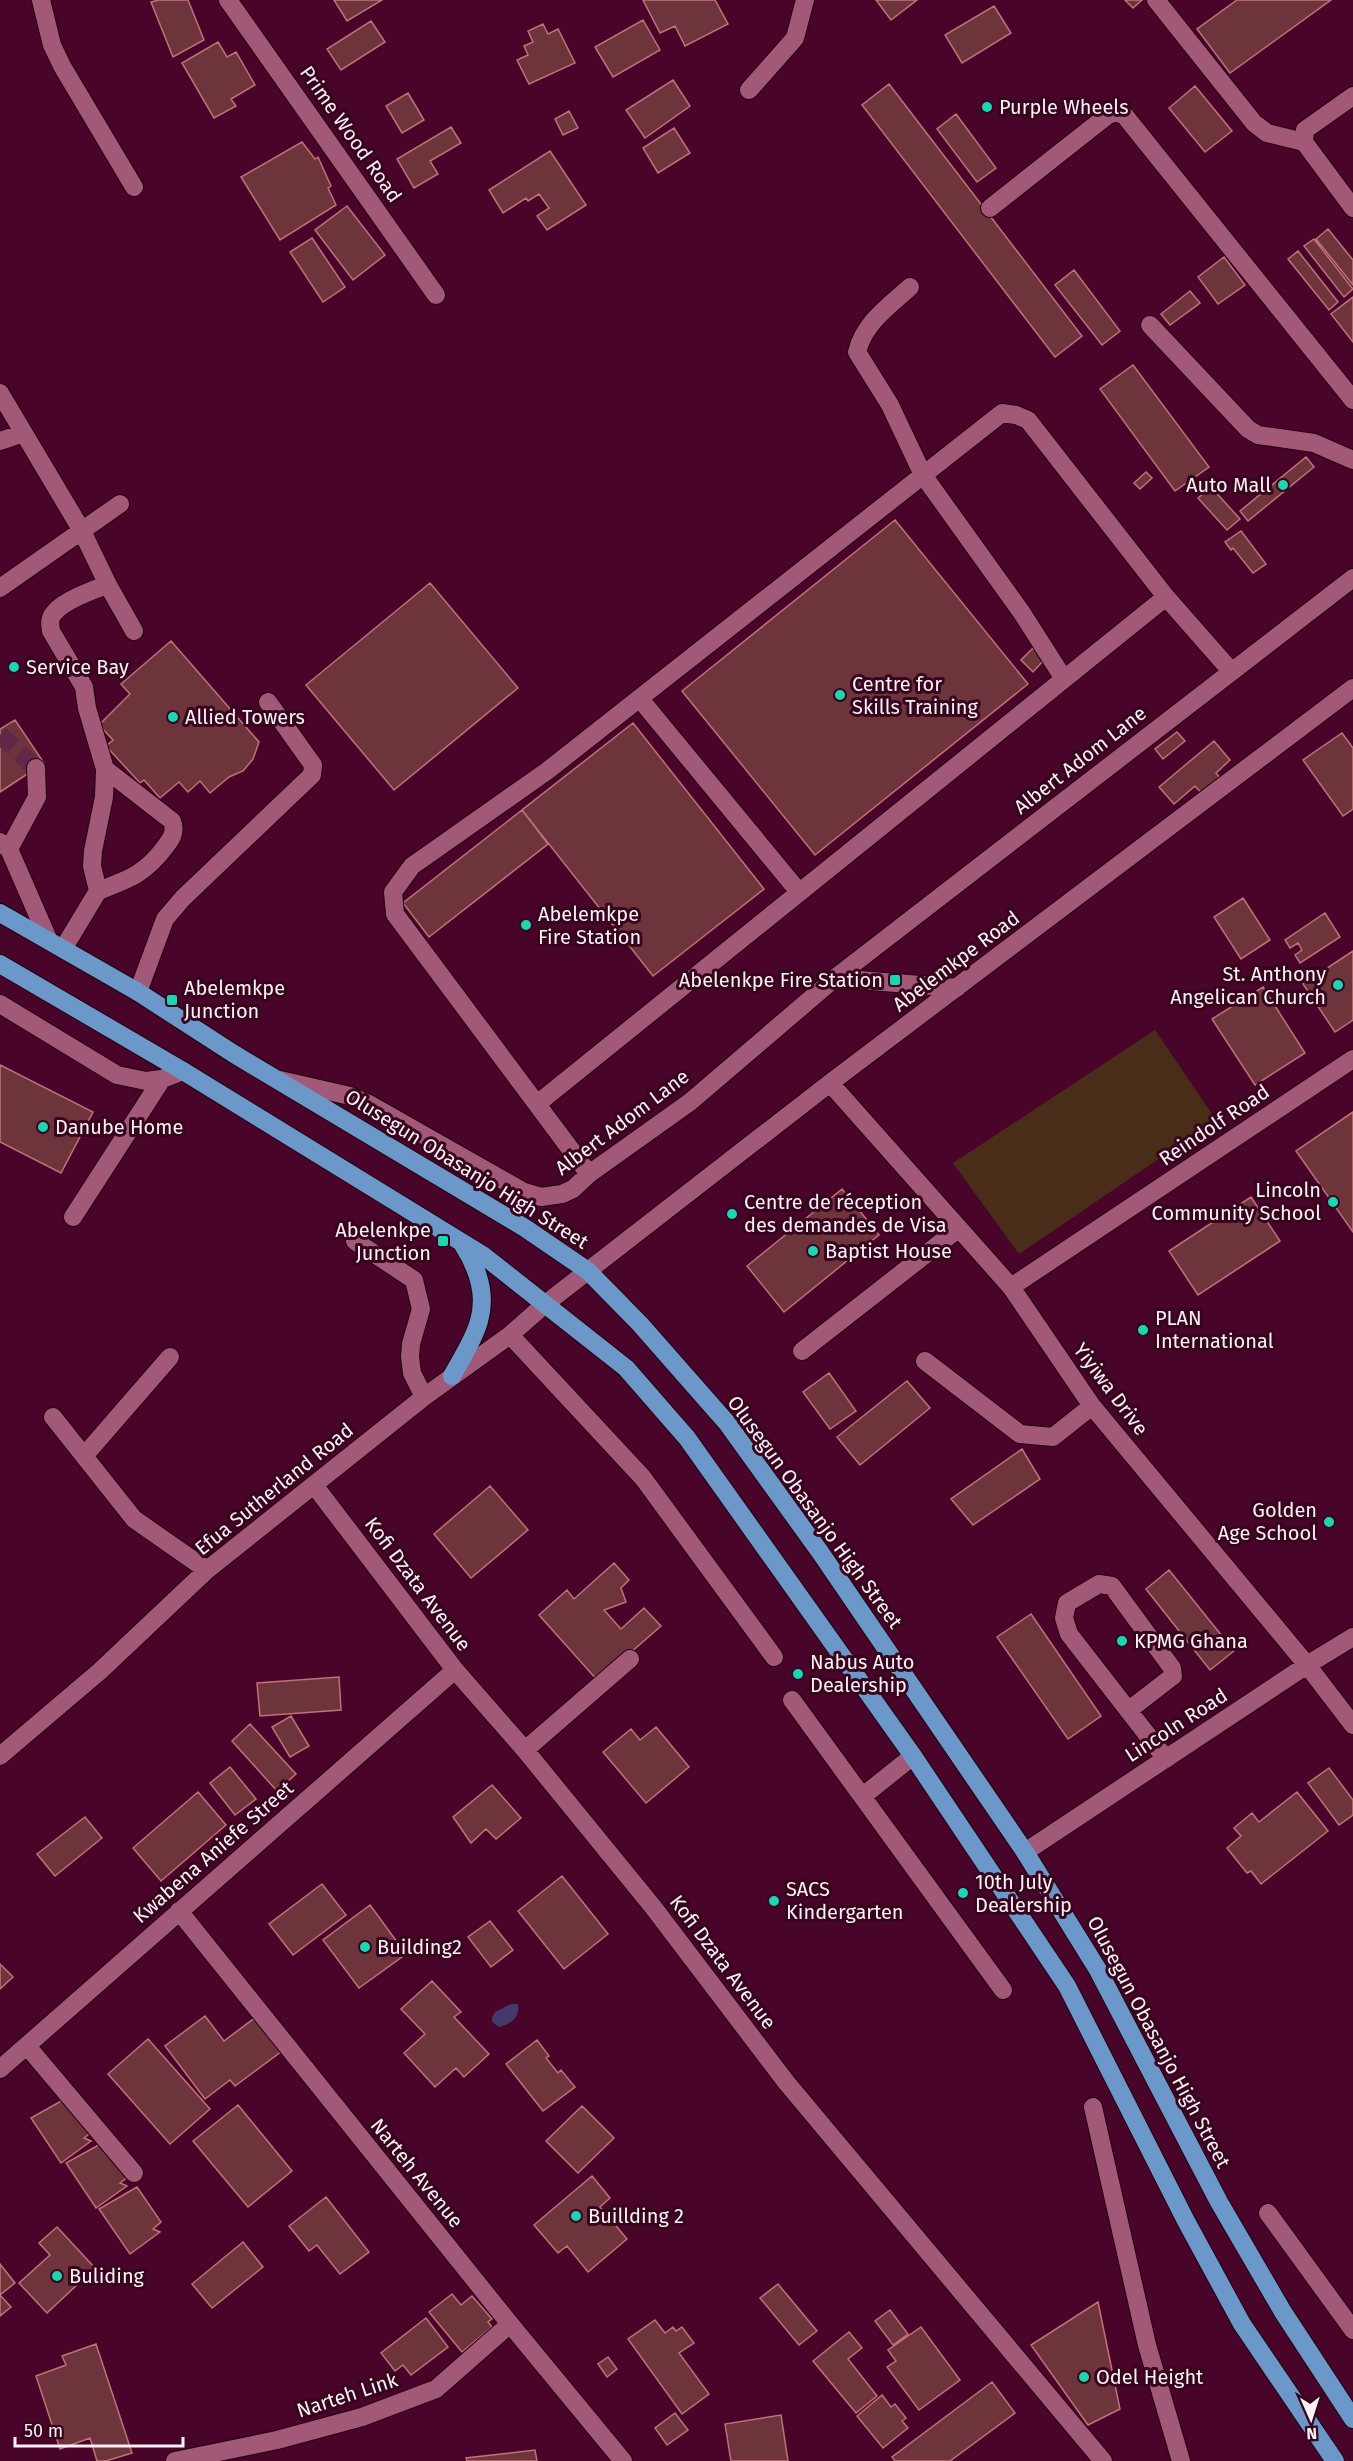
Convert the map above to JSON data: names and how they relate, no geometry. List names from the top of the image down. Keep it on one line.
{"streets":{"main road":["Olusegun Obasanjo High Street"],"street":["Prime Wood Road","Albert Adom Lane","Abelemkpe Road","Reindolf Road","Yiyiwa Drive","Efua Sutherland Road","Kofi Dzata Avenue","Lincoln Road","Kwabena Aniefe Street","Narteh Avenue","Narteh Link"]},"crossings":[["Albert Adom Lane","Olusegun Obasanjo High Street"],["Abelemkpe Road","Olusegun Obasanjo High Street"],["Abelemkpe Road","Yiyiwa Drive"],["Abelemkpe Road","Efua Sutherland Road"],["Reindolf Road","Yiyiwa Drive"],["Olusegun Obasanjo High Street","Efua Sutherland Road"],["Olusegun Obasanjo High Street","Lincoln Road"],["Yiyiwa Drive","Lincoln Road"],["Efua Sutherland Road","Kofi Dzata Avenue"],["Kofi Dzata Avenue","Kwabena Aniefe Street"],["Kwabena Aniefe Street","Narteh Avenue"],["Narteh Avenue","Narteh Link"]],"places":{"other":["Purple Wheels","Auto Mall","Service Bay","Centre for Skills Training","Allied Towers","Abelemkpe Fire Station","St. Anthony Angelican Church","Danube Home","Lincoln Community School","Centre de réception des demandes de Visa","Baptist House","PLAN International","Golden Age School","KPMG Ghana","Nabus Auto Dealership","10th July Dealership","SACS Kindergarten","Building2","Buillding 2","Buliding","Odel Height"],"transit":["Abelenkpe Fire Station","Abelemkpe Junction","Abelenkpe Junction"]},"scale_bar":"50 m","north":"bottom"}
